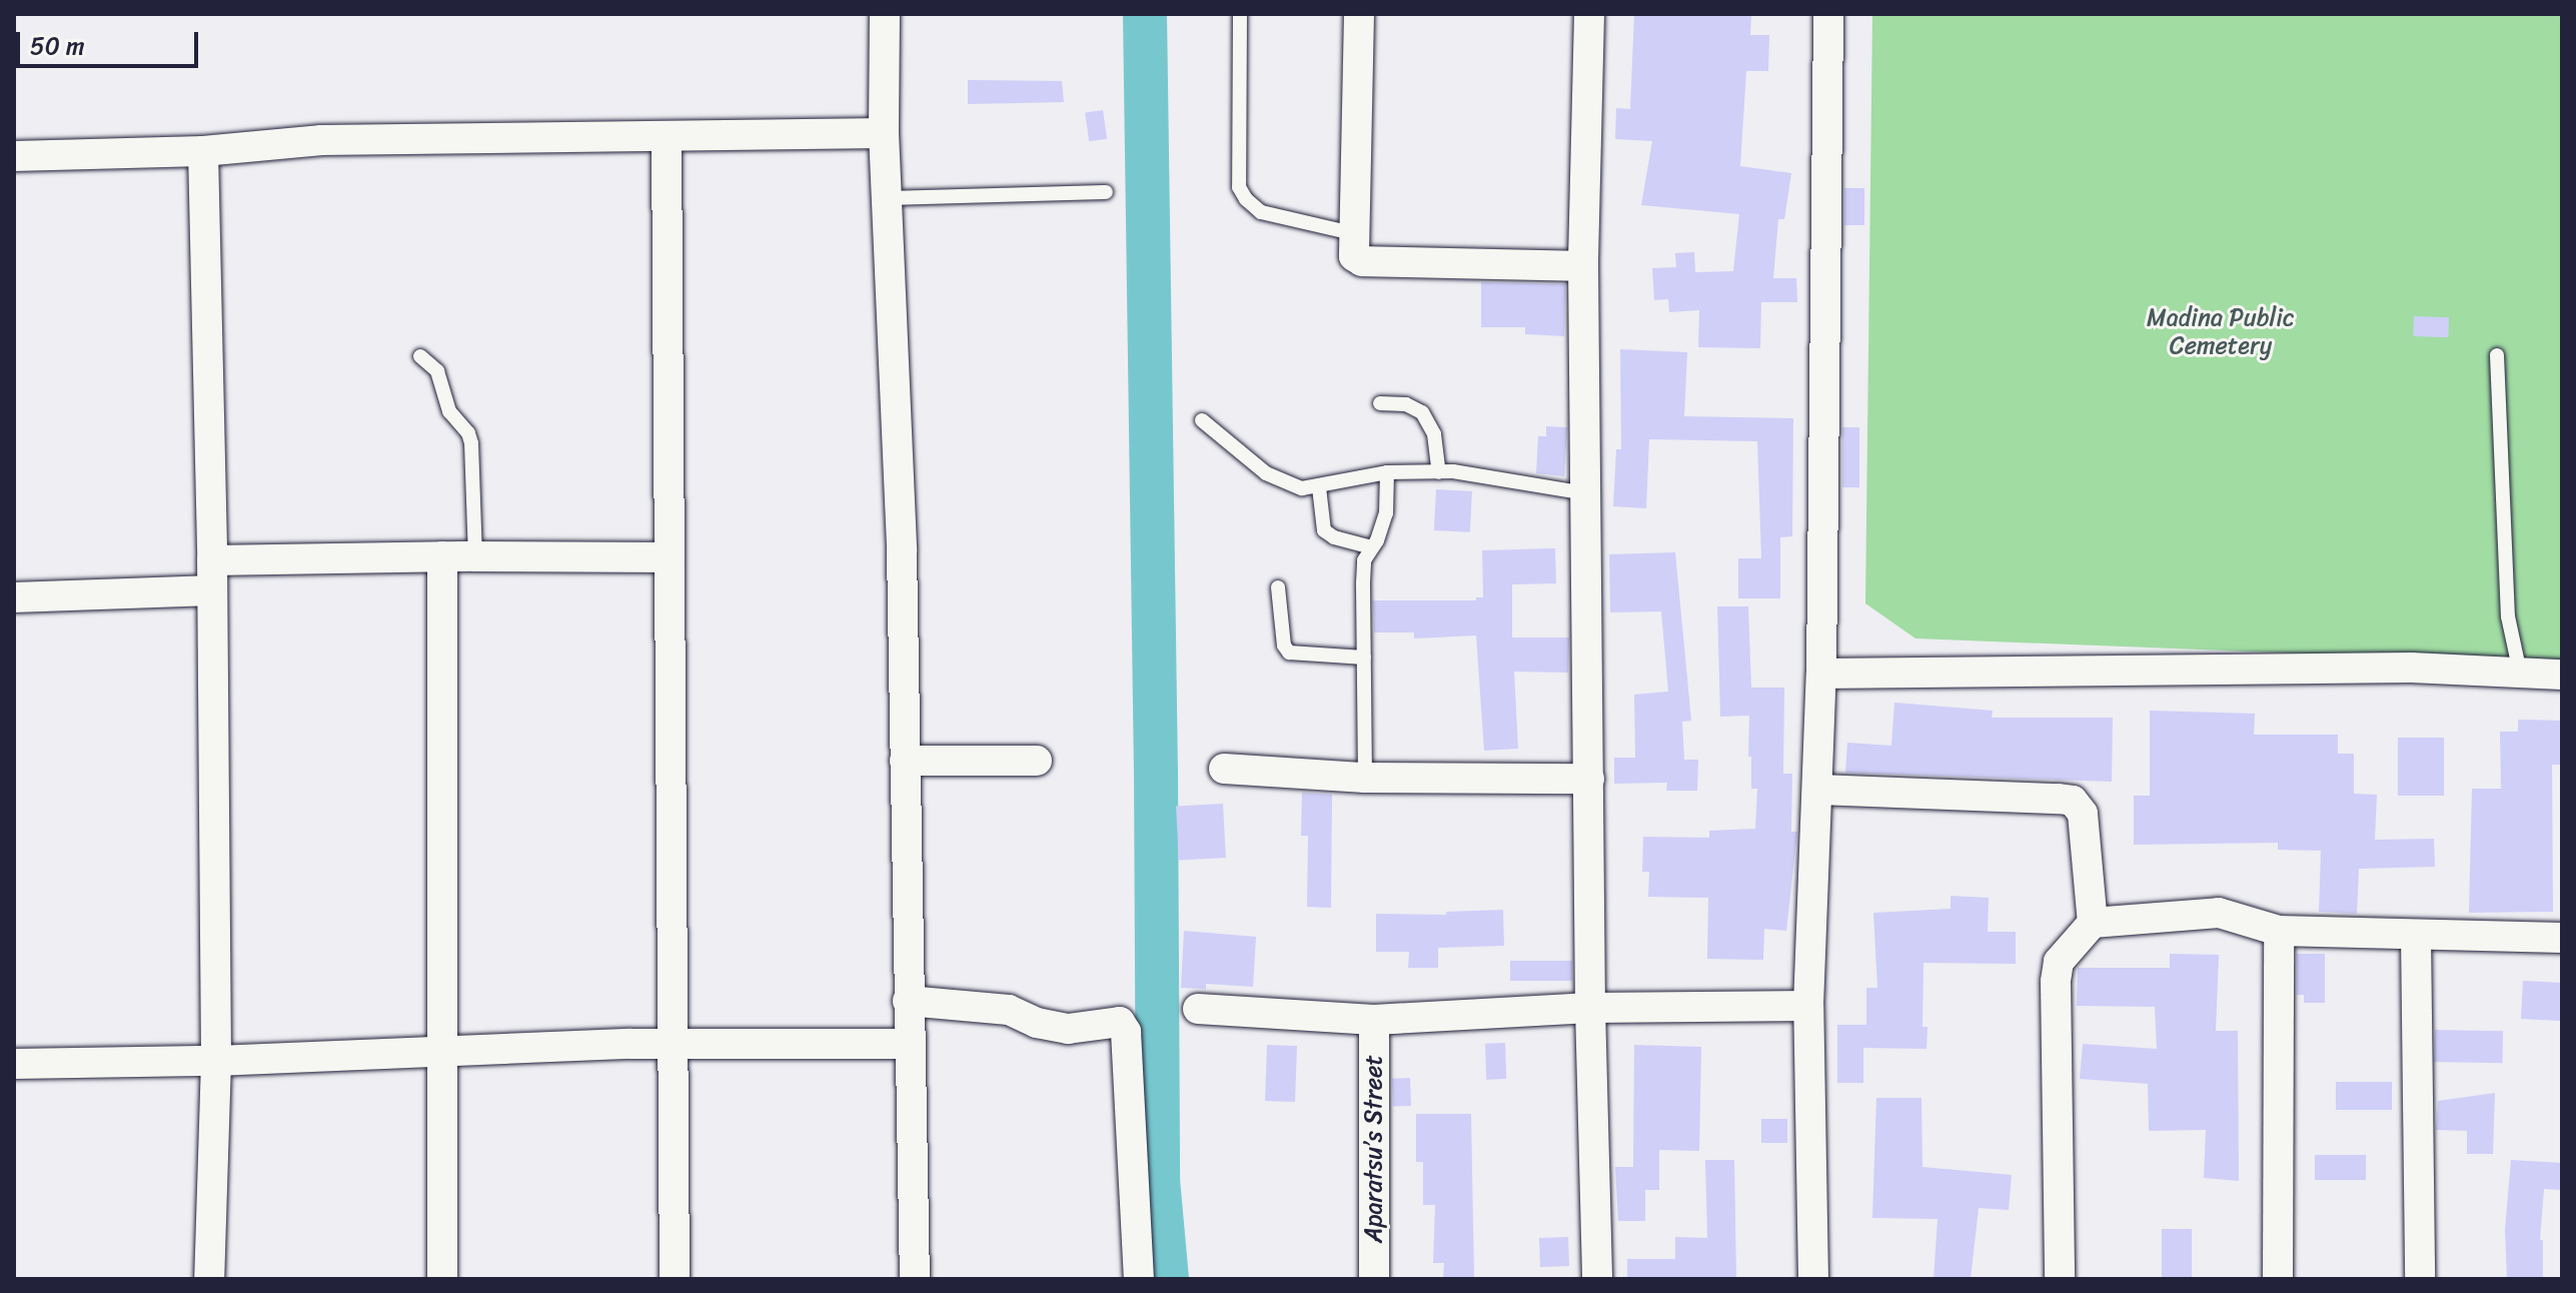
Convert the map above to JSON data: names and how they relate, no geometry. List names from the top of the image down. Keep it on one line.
{"streets":{"street":["Aparatsu’s Street"]},"parks":["Madina Public Cemetery"],"scale_bar":"50 m"}
